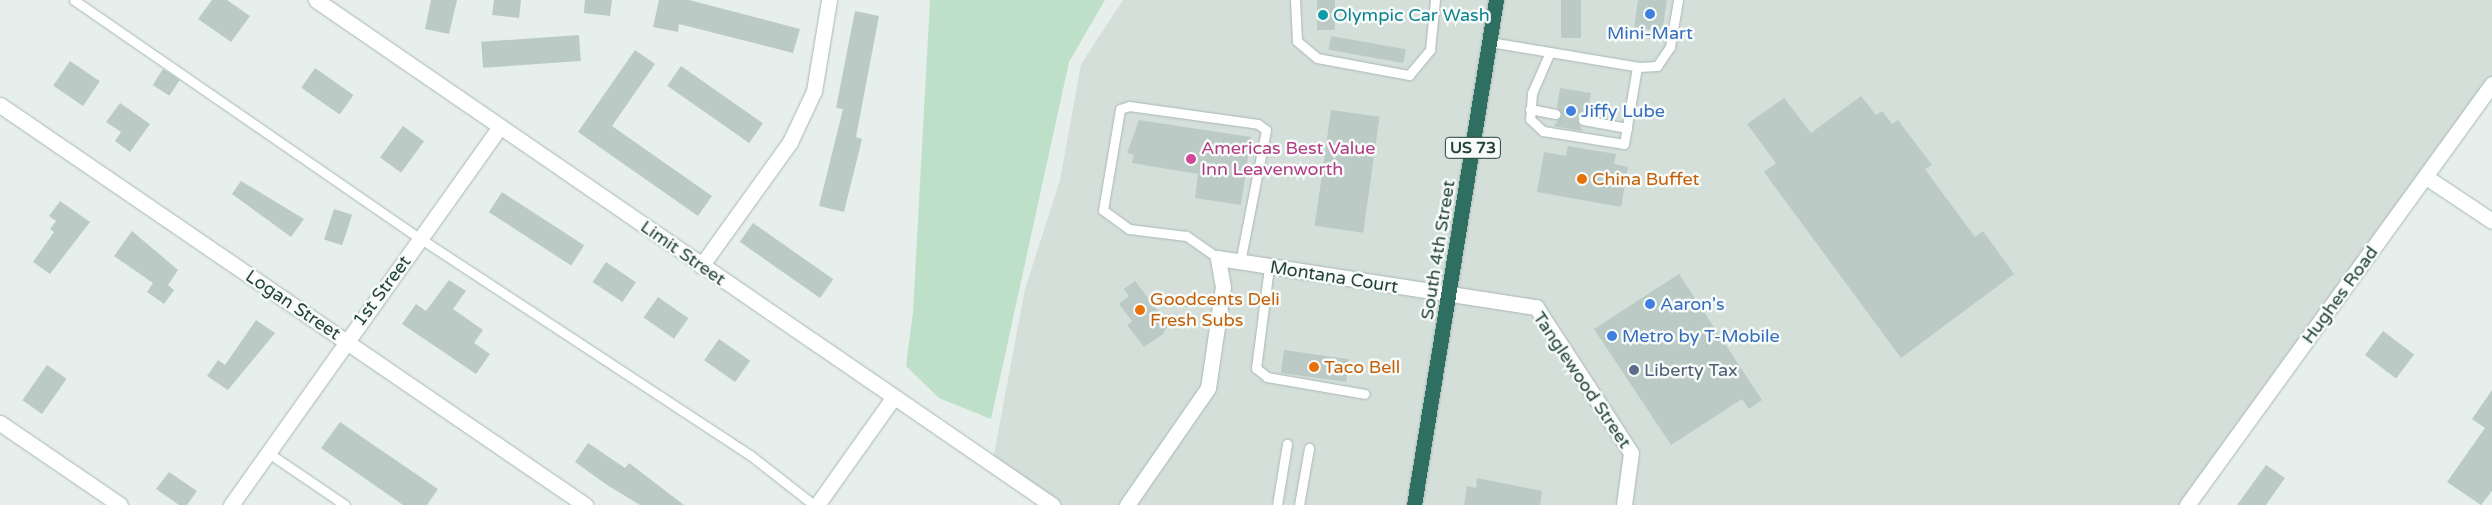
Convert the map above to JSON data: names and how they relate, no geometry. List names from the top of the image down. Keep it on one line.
{"streets":{"highway":["US 73","South 4th Street"],"street":["Limit Street","Montana Court","1st Street","Hughes Road","Logan Street","Tanglewood Street"]},"crossings":[["South 4th Street","Montana Court"],["South 4th Street","Tanglewood Street"],["Limit Street","1st Street"],["Montana Court","Tanglewood Street"],["1st Street","Logan Street"]],"places":["Mini-Mart","Olympic Car Wash","Jiffy Lube","Americas Best Value Inn Leavenworth","China Buffet","Aaron's","Goodcents Deli Fresh Subs","Metro by T-Mobile","Taco Bell","Liberty Tax"]}
